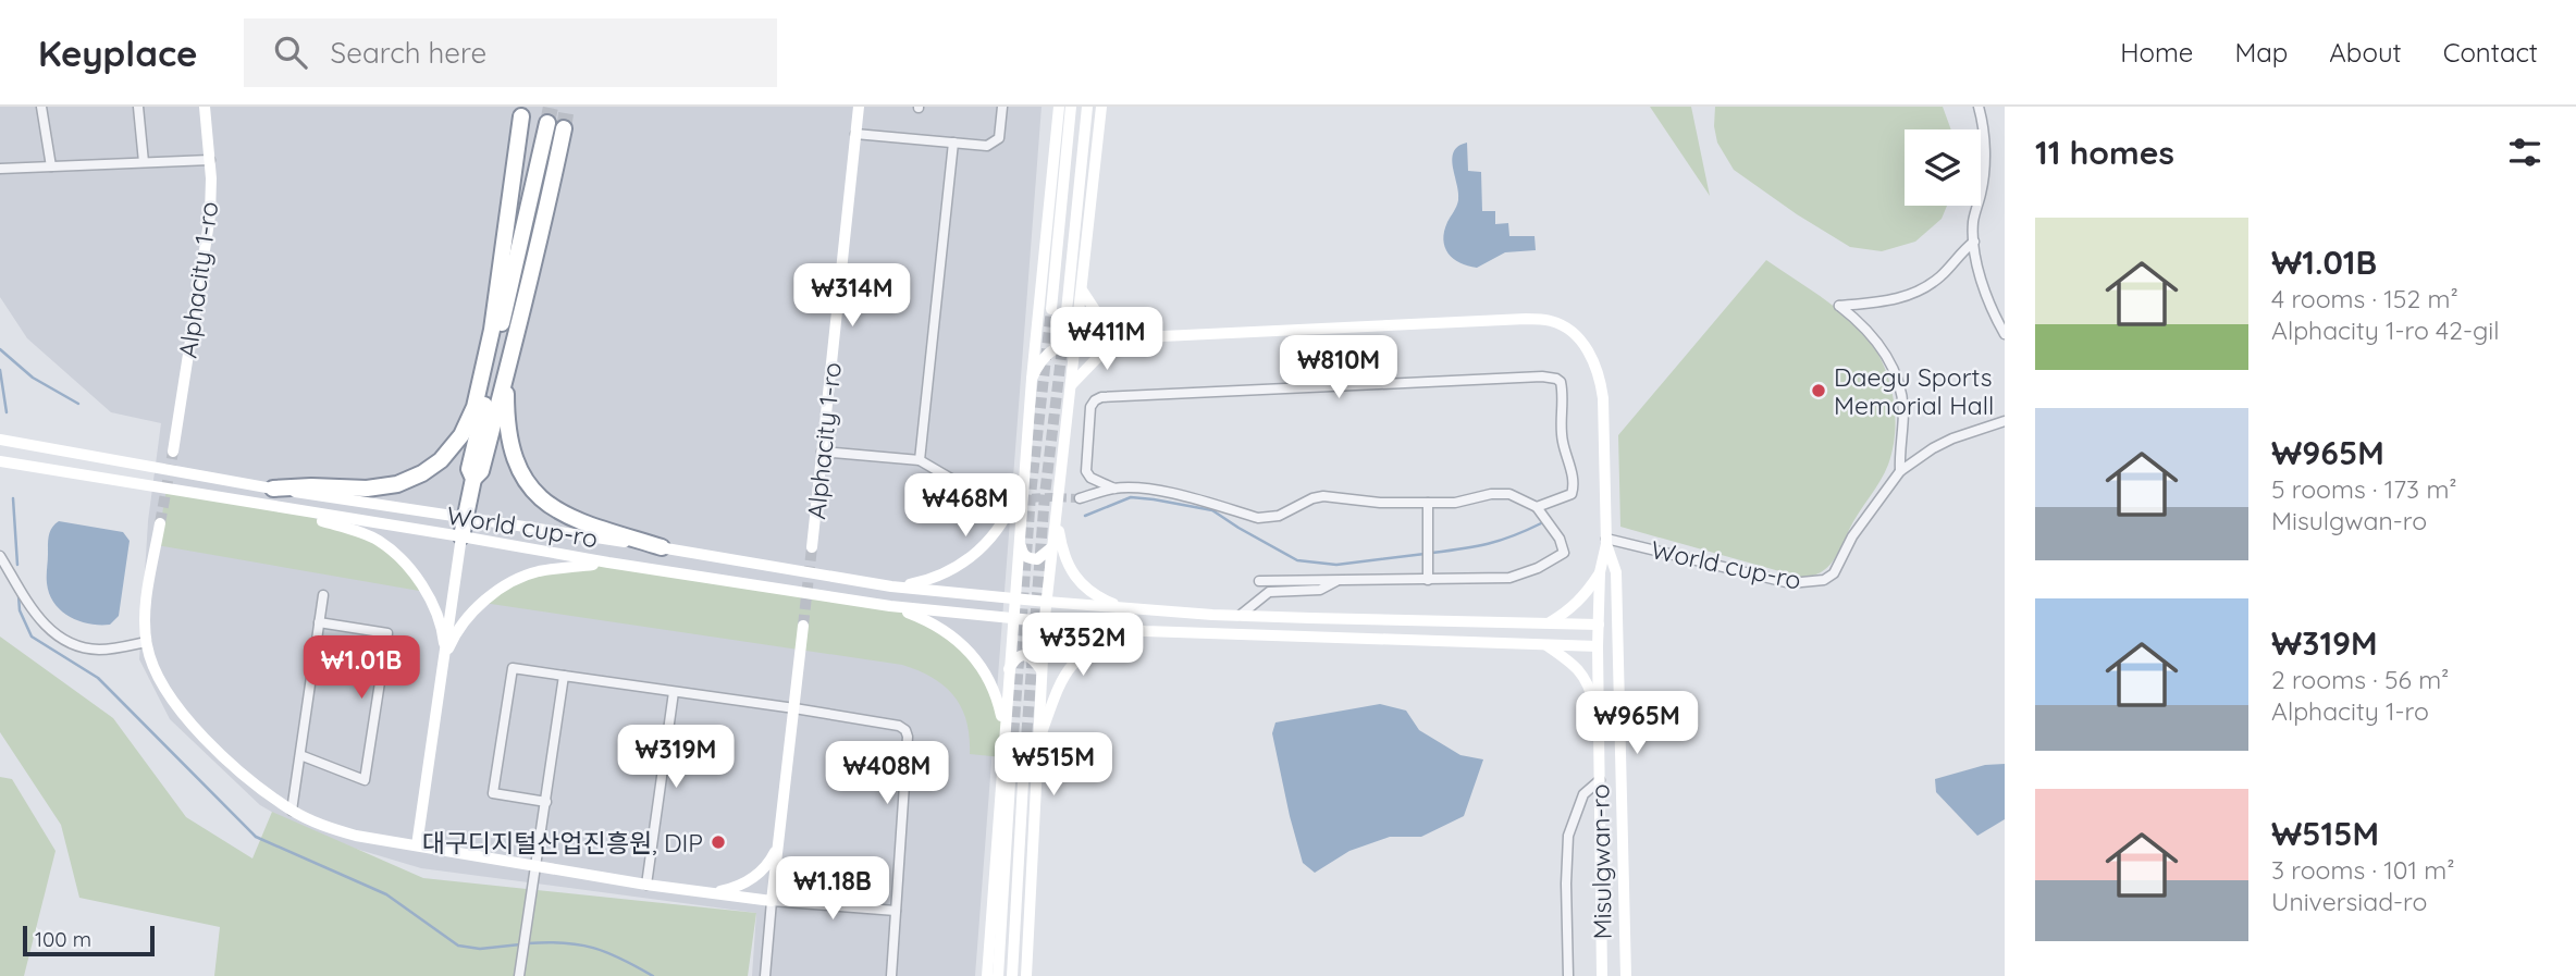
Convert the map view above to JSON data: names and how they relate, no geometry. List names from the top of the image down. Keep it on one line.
{"streets":{"main road":["Alphacity 1-ro","World cup-ro","Misulgwan-ro"]},"crossings":[["World cup-ro","Misulgwan-ro"]],"places":["Daegu Sports Memorial Hall","대구디지털산업진흥원, DIP"],"scale_bar":"100 m","page":{"header":"Keyplace","search":"Search here","nav":["Home","Map","About","Contact"],"heading":"11 homes","list":[{"name":"₩1.01B","note":"4 rooms · 152 m² · Alphacity 1-ro 42-gil"},{"name":"₩965M","note":"5 rooms · 173 m² · Misulgwan-ro"},{"name":"₩319M","note":"2 rooms · 56 m² · Alphacity 1-ro"},{"name":"₩515M","note":"3 rooms · 101 m² · Universiad-ro"}],"price":["₩314M","₩411M","₩810M","₩468M","₩352M","₩1.01B","₩965M","₩319M","₩515M","₩408M","₩1.18B"],"scale":"100 m"}}
